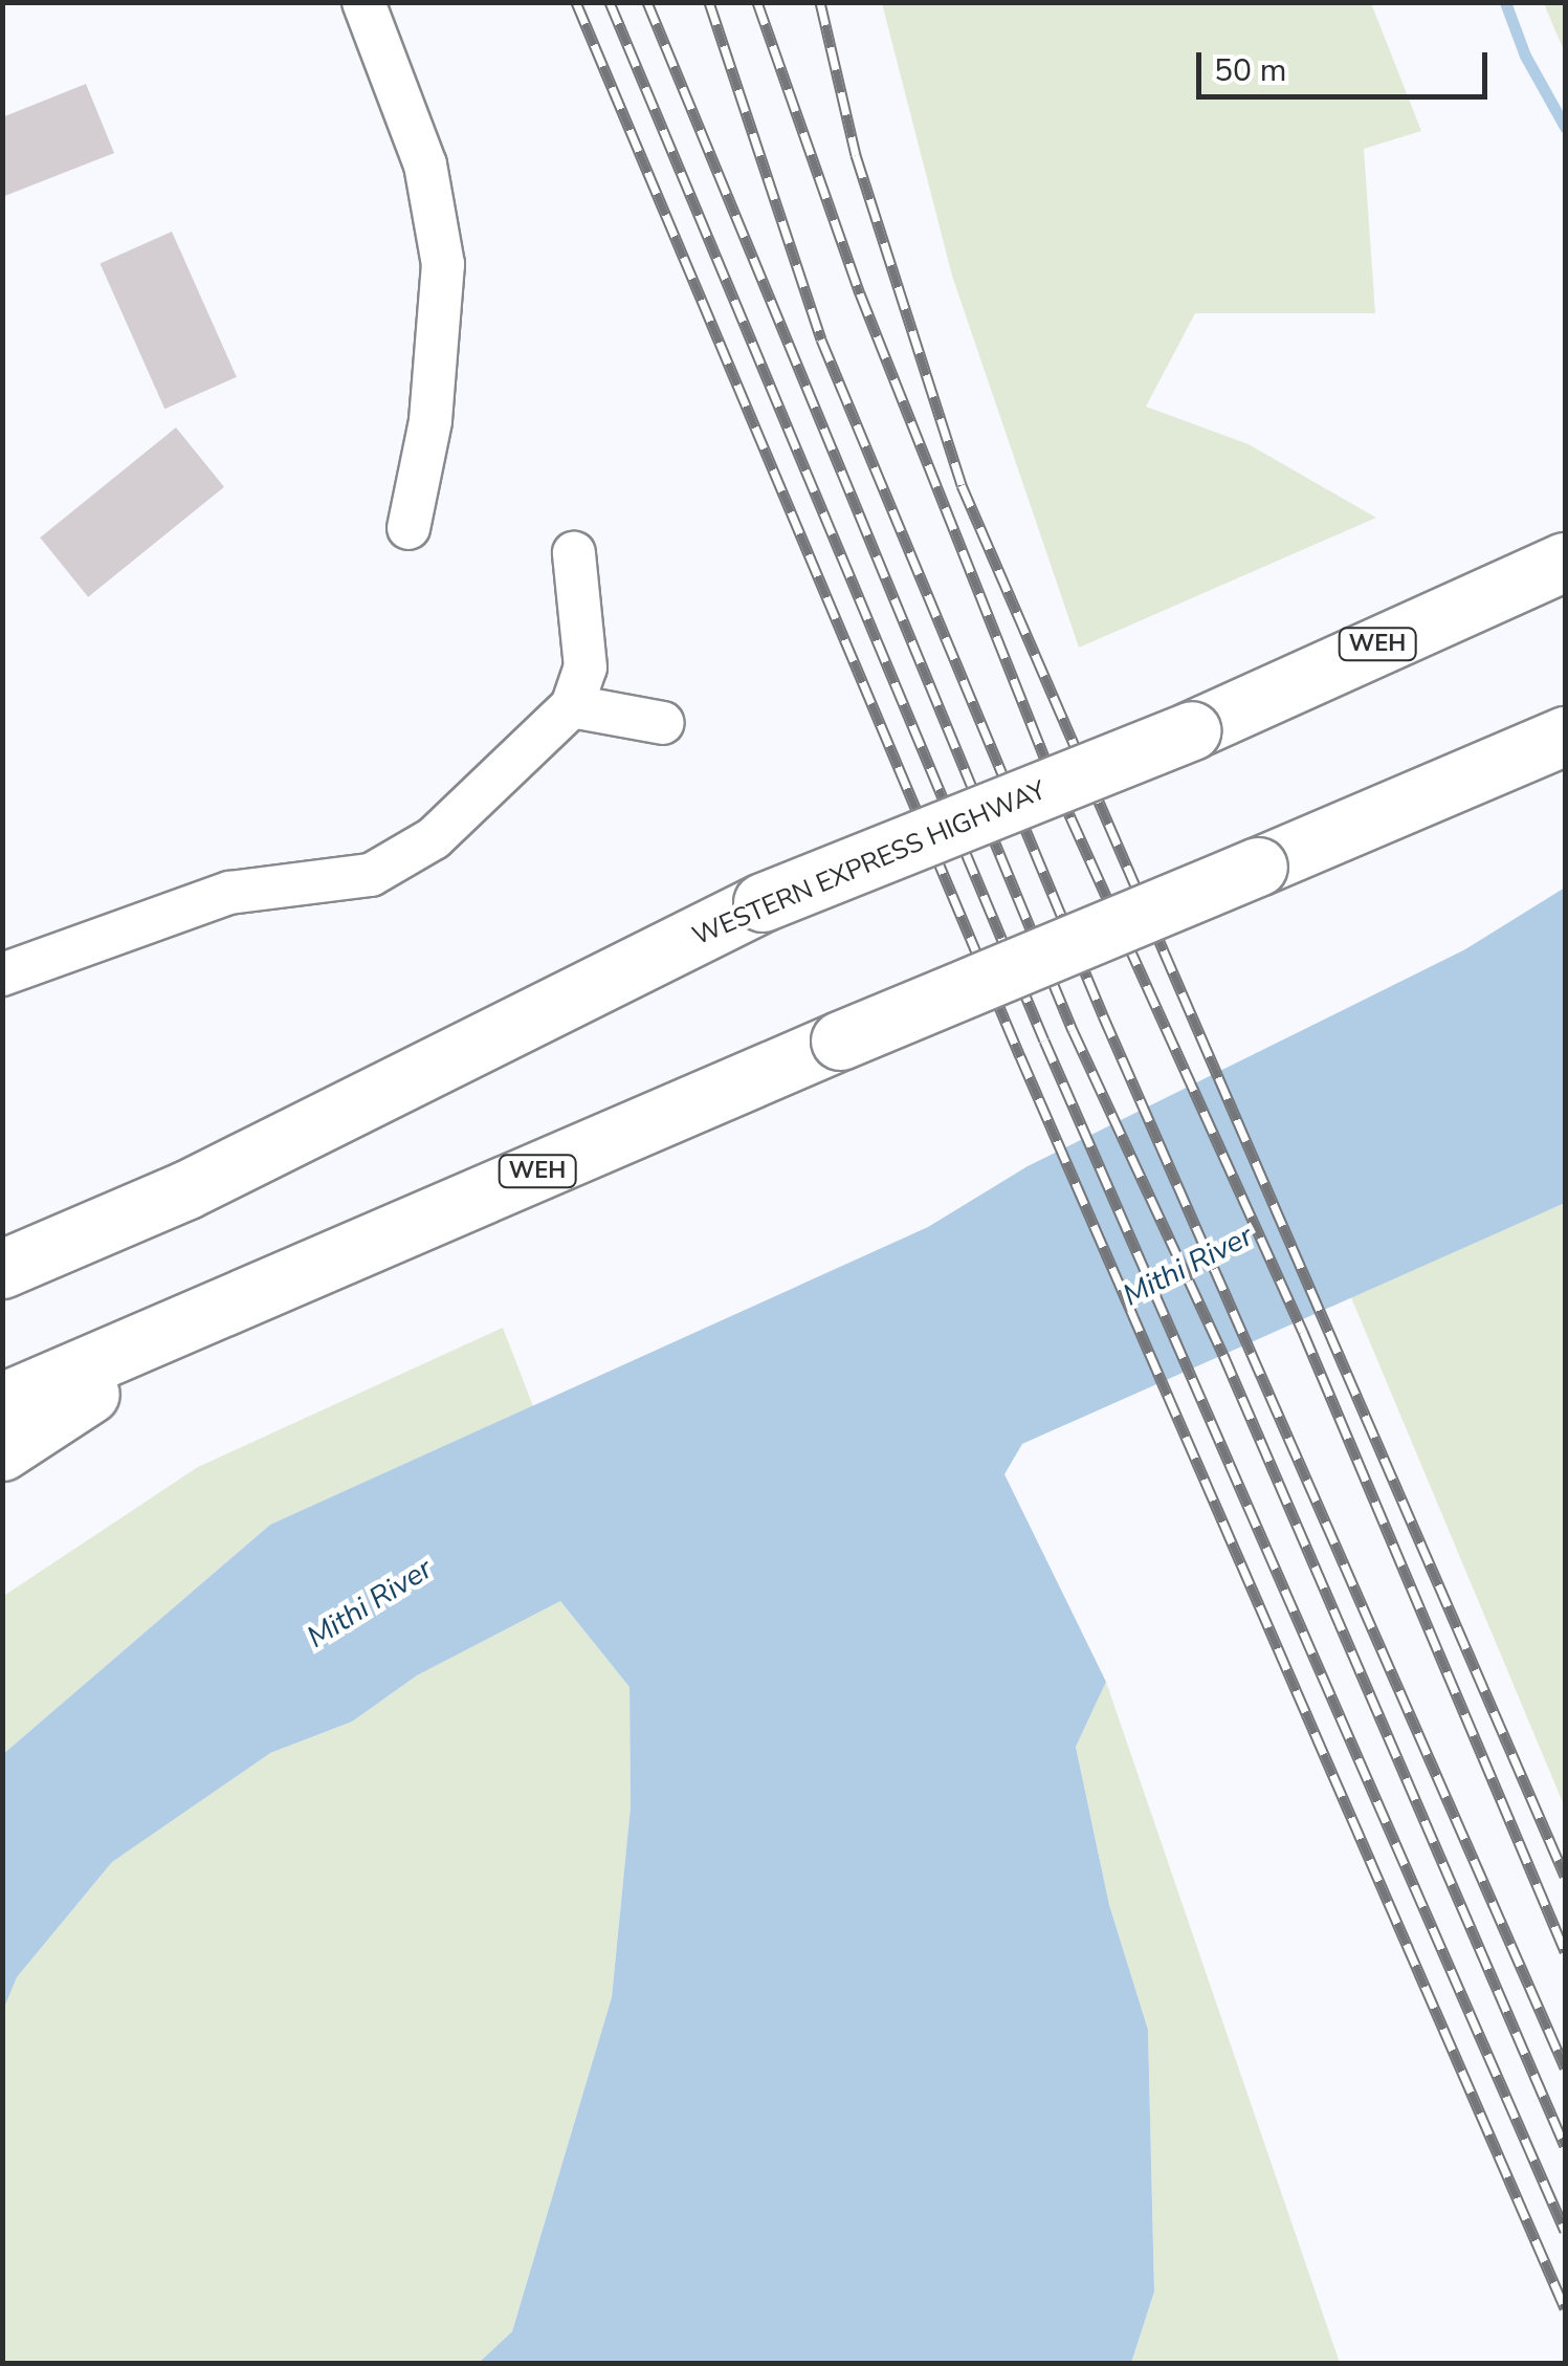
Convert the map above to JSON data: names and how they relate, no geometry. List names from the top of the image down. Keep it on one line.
{"streets":{"highway":["WEH","WESTERN EXPRESS HIGHWAY"]},"water":["Mithi River"],"scale_bar":"50 m"}
